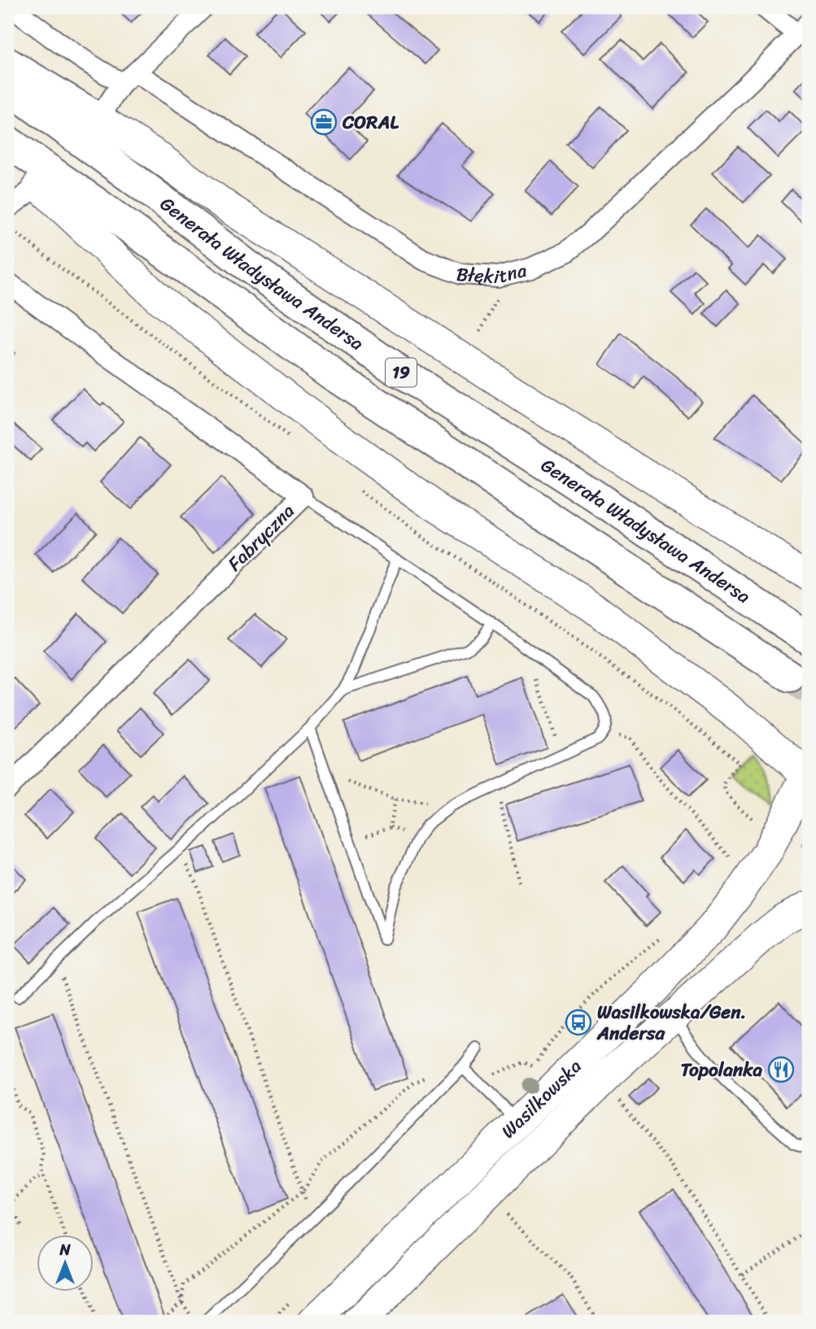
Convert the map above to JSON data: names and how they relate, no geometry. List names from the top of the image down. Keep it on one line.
{"streets":{"highway":["Generała Władysława Andersa","19"],"main road":["Wasilkowska"],"street":["Błękitna","Fabryczna"]},"places":{"office":["CORAL"],"bus stop":["Wasilkowska/Gen. Andersa"],"restaurant":["Topolanka"]},"north":"top"}
